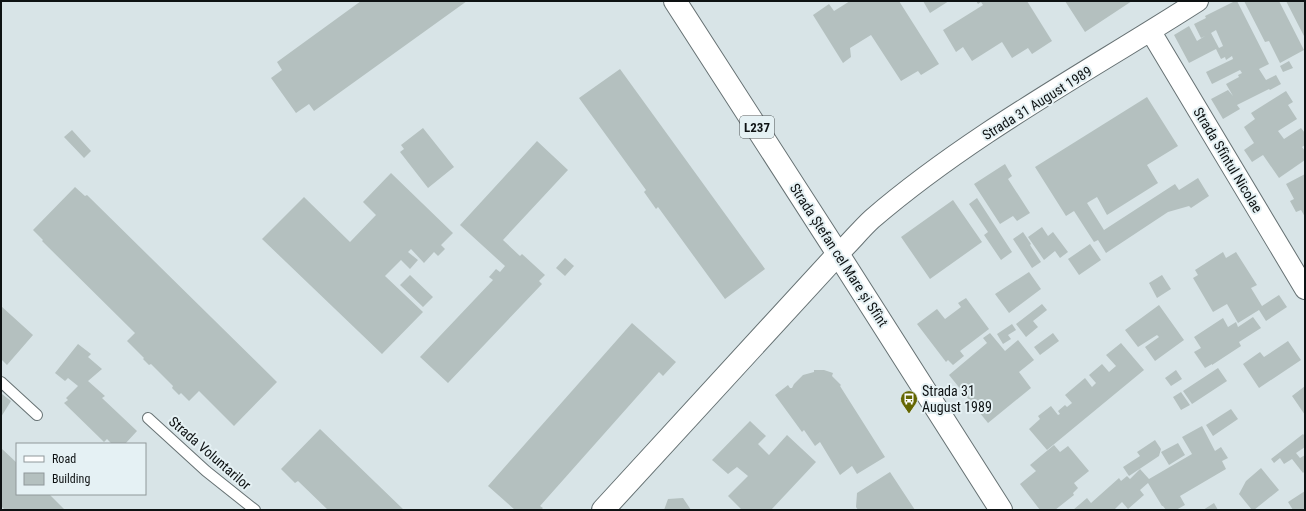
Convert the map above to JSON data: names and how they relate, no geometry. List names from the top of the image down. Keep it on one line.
{"streets":{"main road":["Strada 31 August 1989","L237","Strada Ștefan cel Mare și Sfînt"],"street":["Strada Sfîntul Nicolae"],"lane":["Strada Voluntarilor"]},"crossings":[["Strada 31 August 1989","Strada Sfîntul Nicolae"],["Strada 31 August 1989","Strada Ștefan cel Mare și Sfînt"]],"places":{"bus stop":["Strada 31 August 1989"]},"legend":["Road","Building"]}
